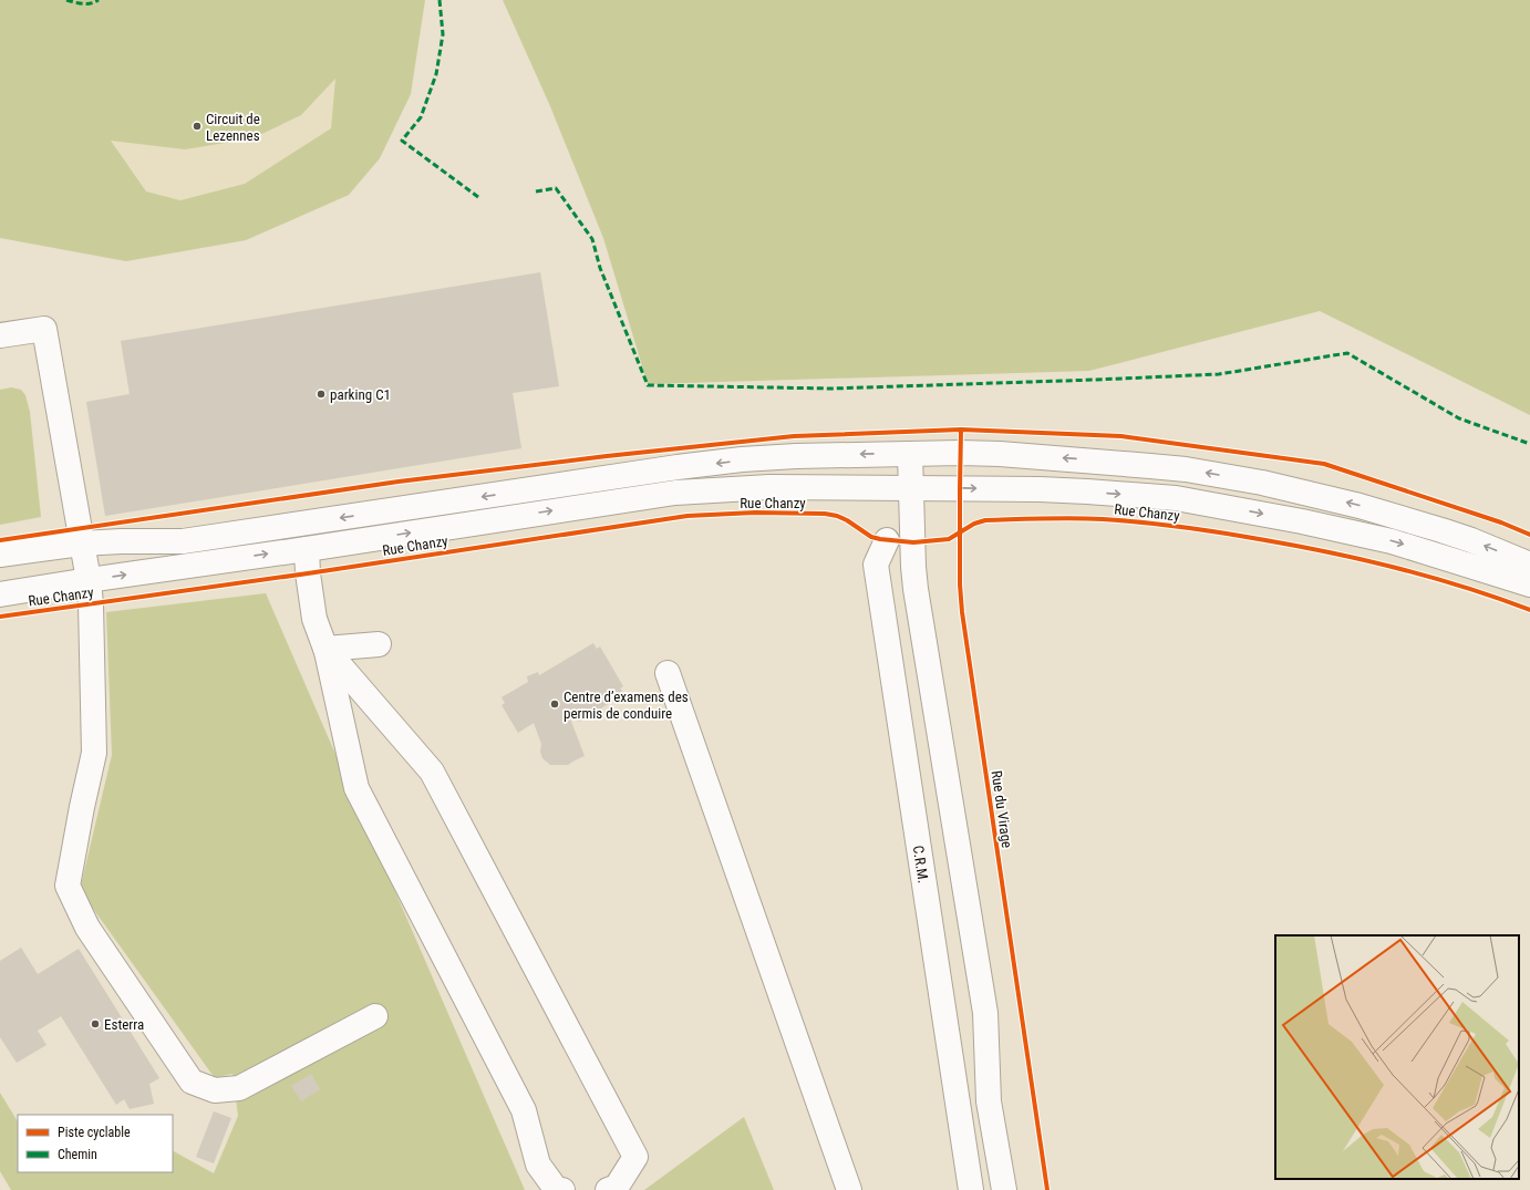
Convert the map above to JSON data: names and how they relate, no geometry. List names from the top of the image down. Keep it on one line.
{"streets":{"main road":["Rue Chanzy","C.R.M."],"cycle path":["Rue du Virage"]},"places":["Circuit de Lezennes","parking C1","Centre d’examens des permis de conduire","Esterra"],"legend":["Piste cyclable","Chemin"]}
